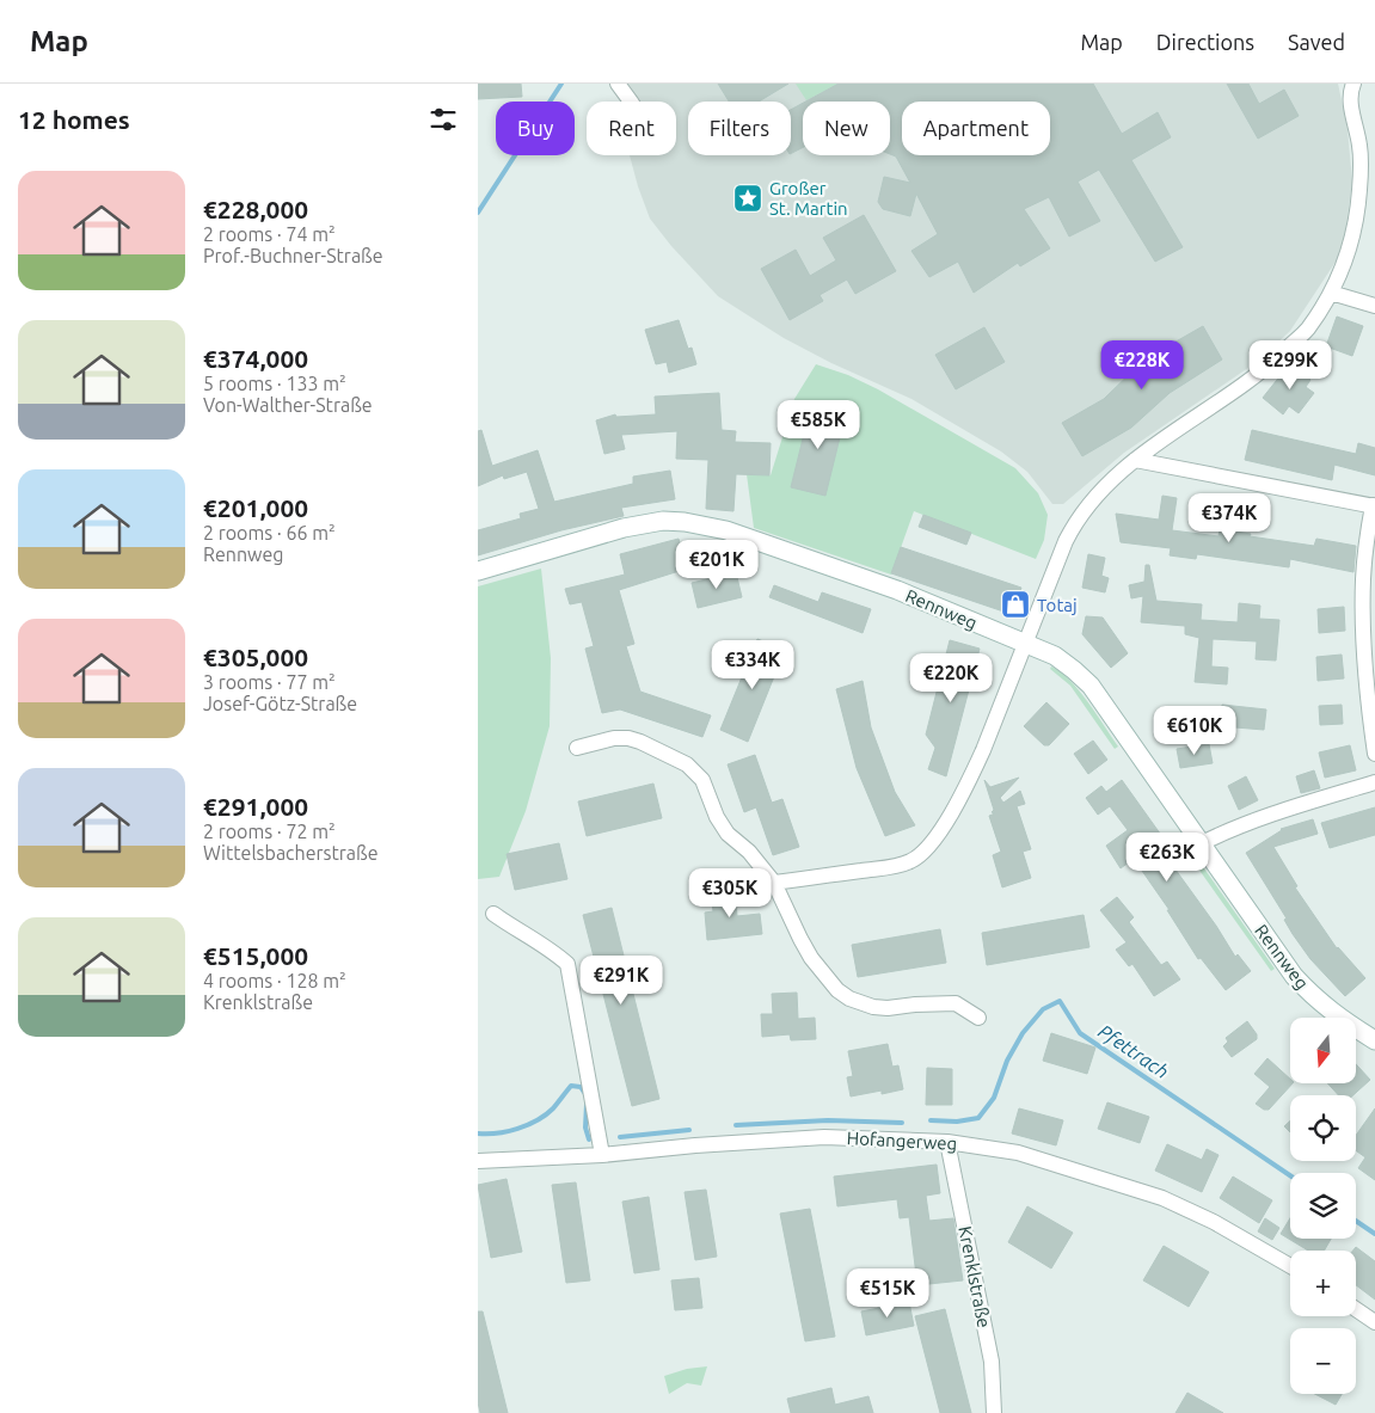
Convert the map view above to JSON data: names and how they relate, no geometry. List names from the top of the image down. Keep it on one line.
{"streets":{"main road":["Rennweg"],"street":["Hofangerweg","Krenklstraße"]},"crossings":[["Hofangerweg","Krenklstraße"]],"water":["Pfettrach"],"places":{"place":["Großer St. Martin"],"shop":["Totaj"]},"north":"bottom","page":{"header":"Map","nav":["Map","Directions","Saved"],"heading":"12 homes","chip":["Buy","Rent","Filters","New","Apartment"],"list":[{"name":"€228,000","note":"2 rooms · 74 m² · Prof.-Buchner-Straße"},{"name":"€374,000","note":"5 rooms · 133 m² · Von-Walther-Straße"},{"name":"€201,000","note":"2 rooms · 66 m² · Rennweg"},{"name":"€305,000","note":"3 rooms · 77 m² · Josef-Götz-Straße"},{"name":"€291,000","note":"2 rooms · 72 m² · Wittelsbacherstraße"},{"name":"€515,000","note":"4 rooms · 128 m² · Krenklstraße"}],"price":["€228K","€299K","€585K","€374K","€201K","€334K","€220K","€610K","€263K","€305K","€291K","€515K"],"map_buttons":["+","−"]}}
